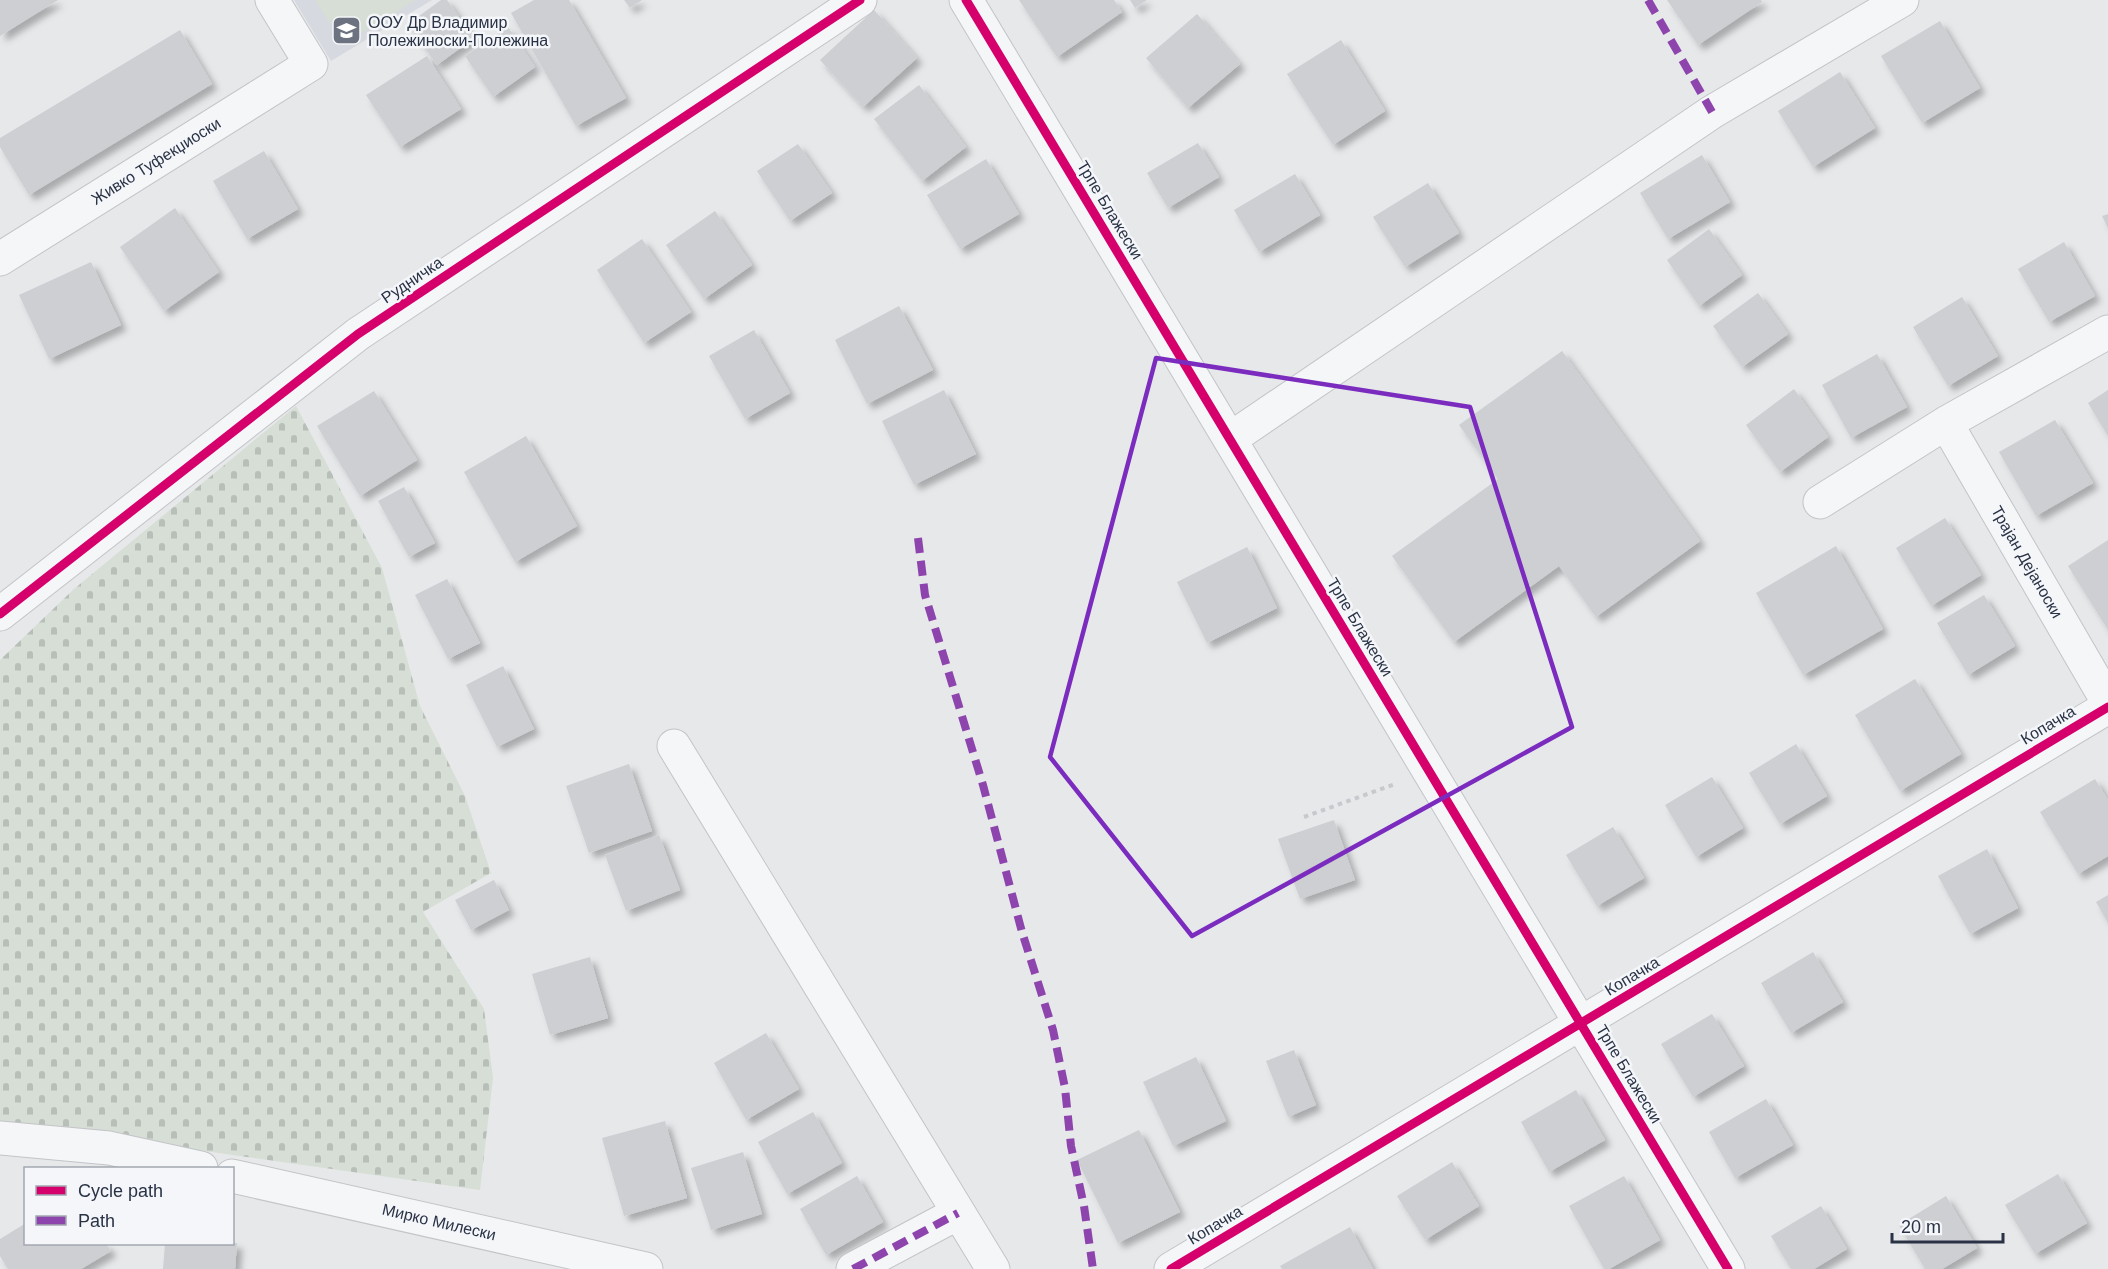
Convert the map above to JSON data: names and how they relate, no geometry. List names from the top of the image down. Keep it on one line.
{"streets":{"street":["Живко Туфекџиоски","Трпе Блажески","Рудничка","Трајан Дејаноски","Копачка","Мирко Милески"]},"crossings":[["Трпе Блажески","Копачка"]],"places":{"school or university":["ООУ Др Владимир Полежиноски-Полежина"]},"legend":["Cycle path","Path"],"scale_bar":"20 m"}
